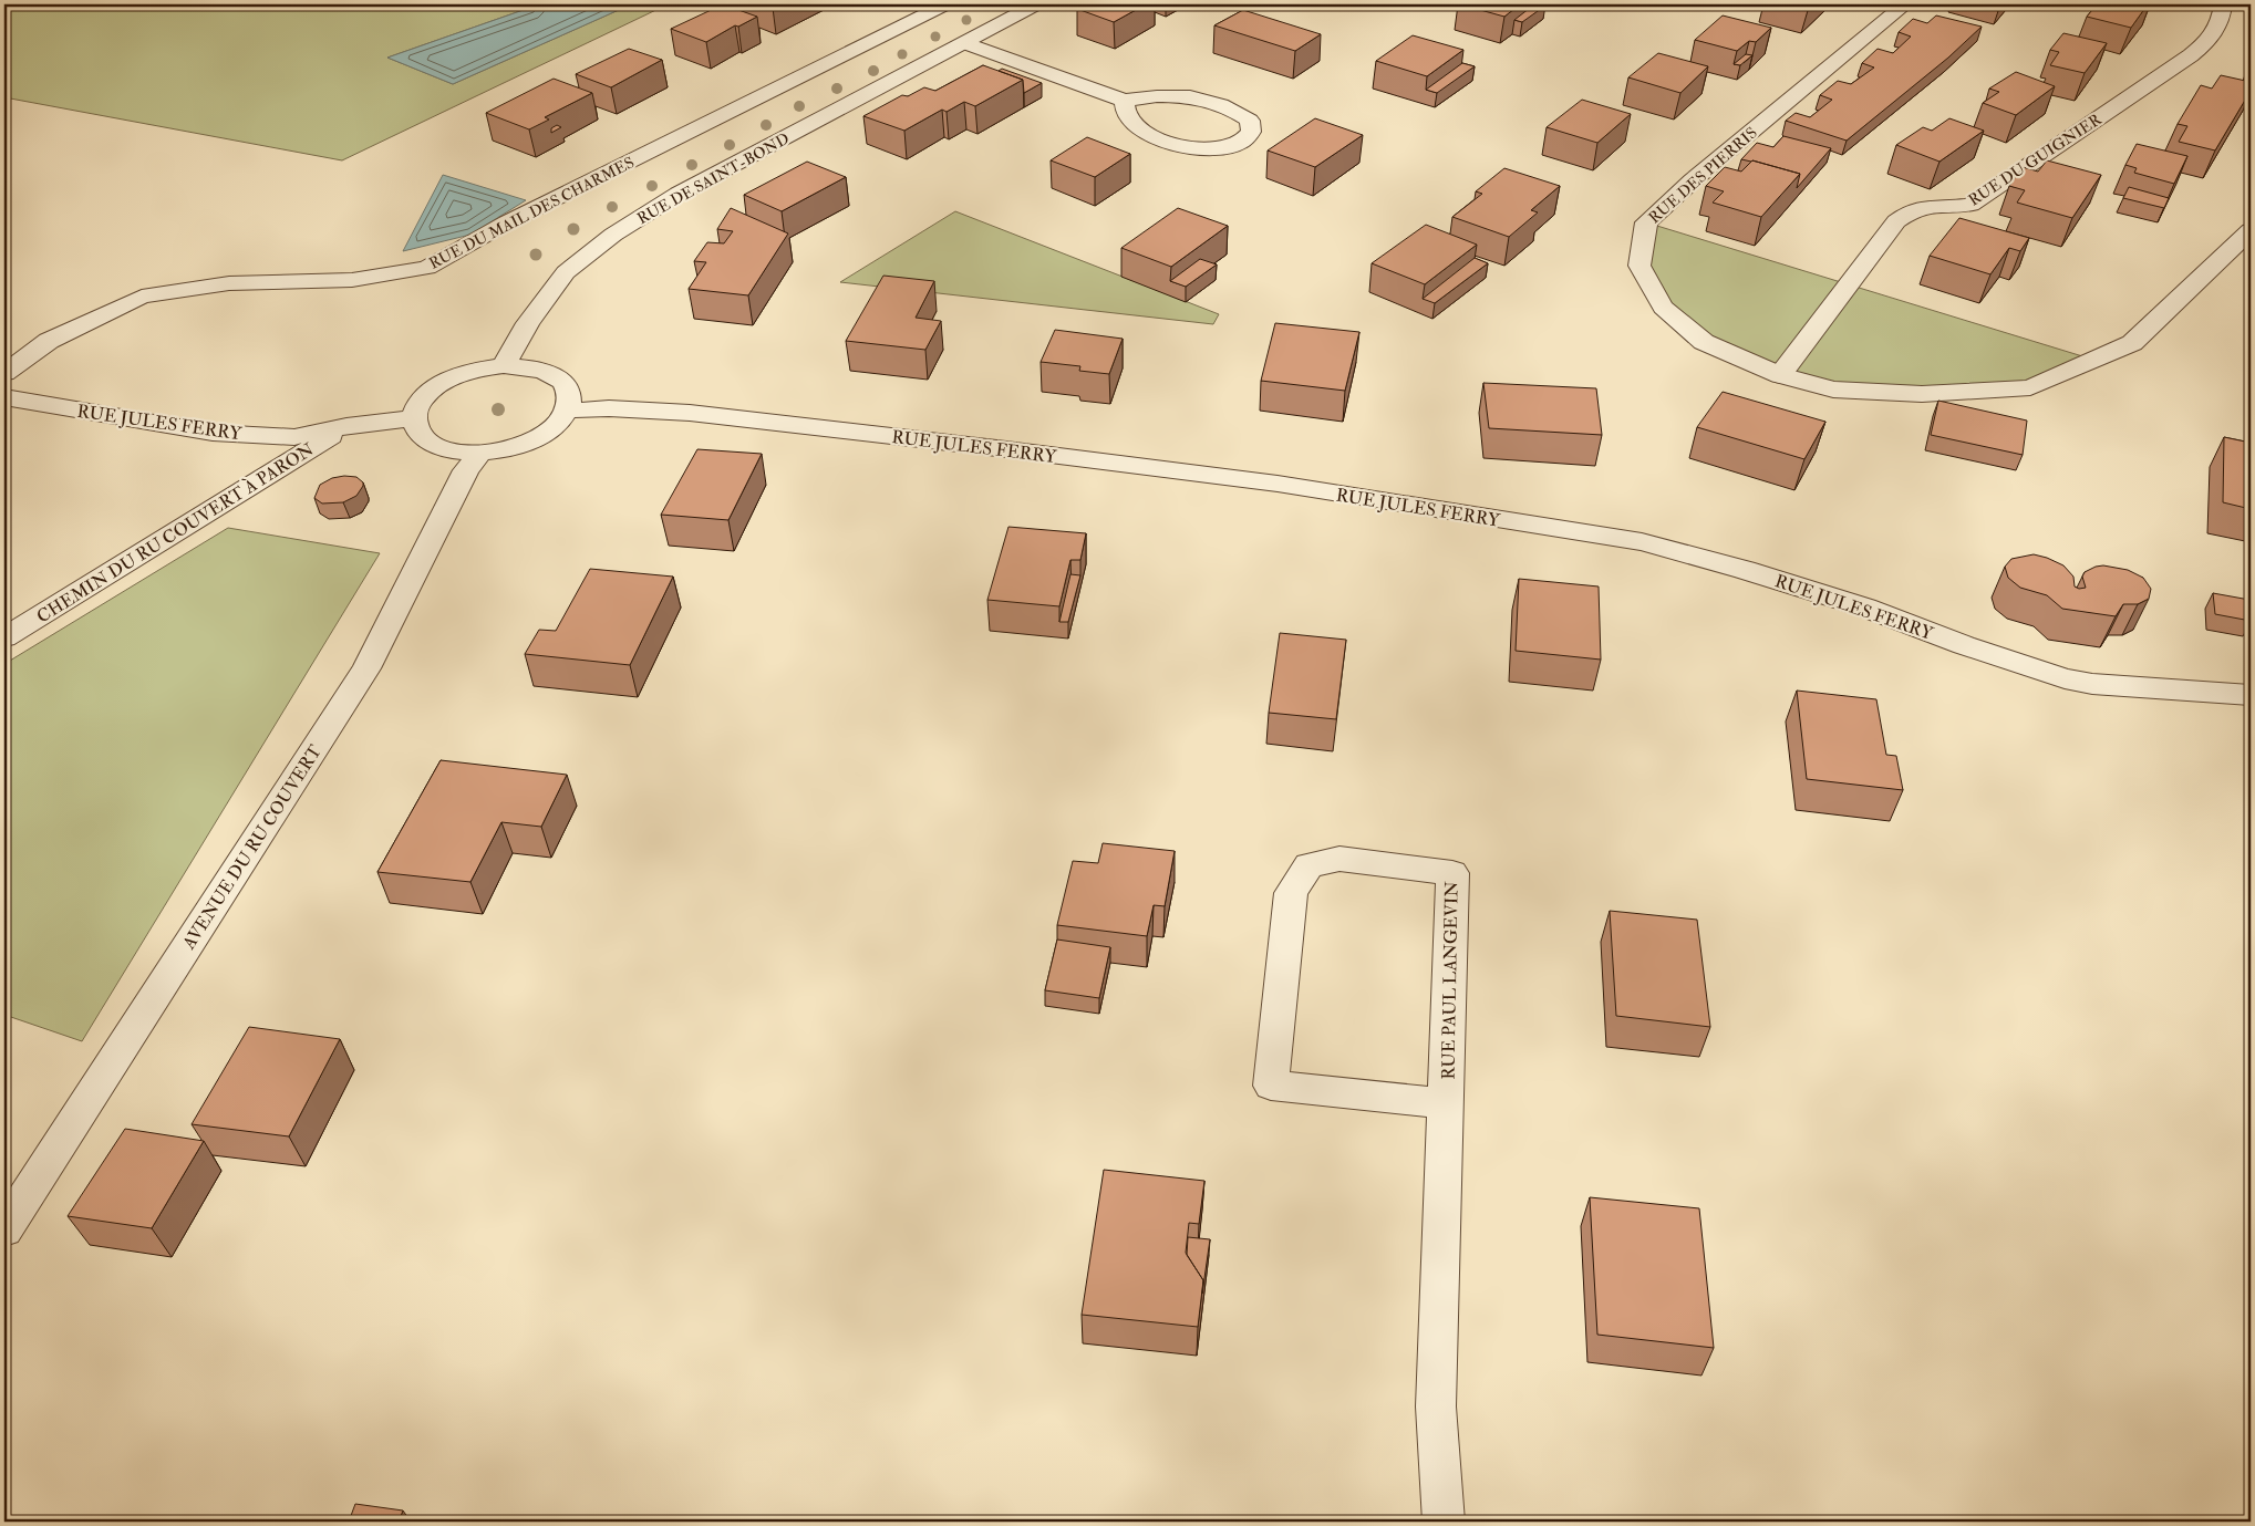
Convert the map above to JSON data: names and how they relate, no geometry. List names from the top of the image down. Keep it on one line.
{"streets":{"street":["RUE DU GUIGNIER","RUE DES PIERRIS","RUE DE SAINT-BOND","RUE DU MAIL DES CHARMES","RUE JULES FERRY","CHEMIN DU RU COUVERT À PARON","AVENUE DU RU COUVERT","RUE PAUL LANGEVIN"]},"crossings":[["RUE DU GUIGNIER","RUE DES PIERRIS"],["RUE JULES FERRY","CHEMIN DU RU COUVERT À PARON"]]}
